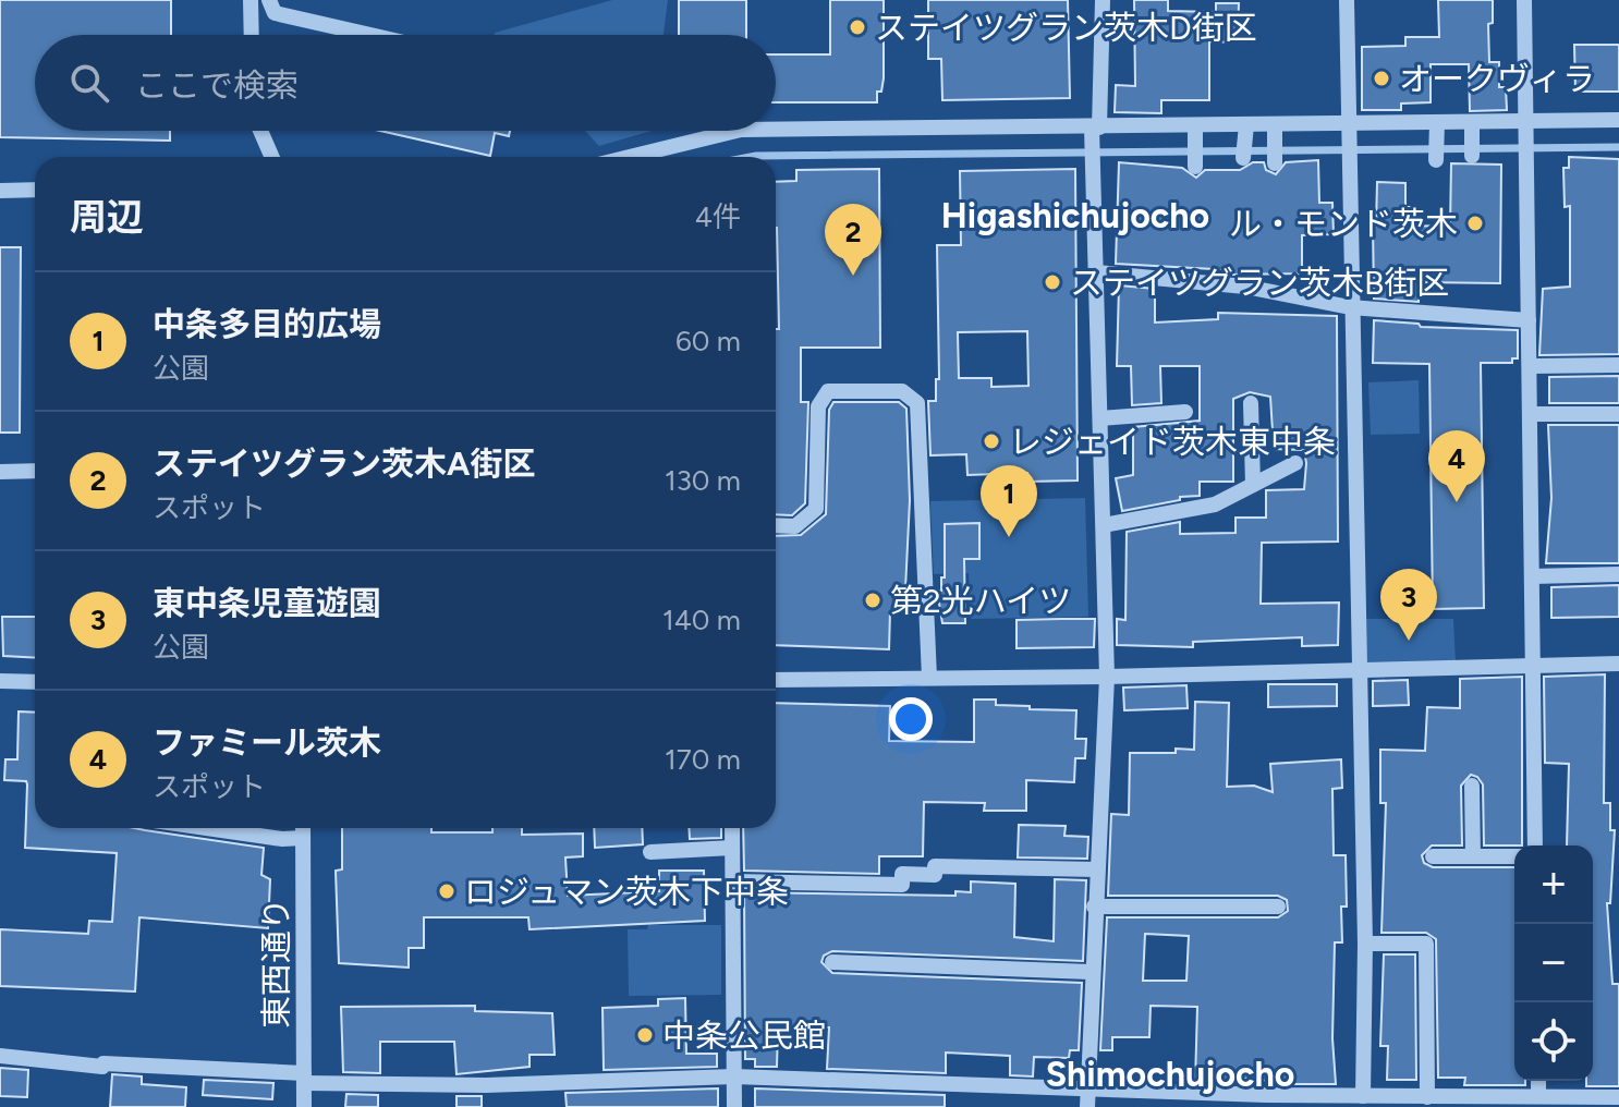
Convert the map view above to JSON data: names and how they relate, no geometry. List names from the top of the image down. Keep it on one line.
{"streets":{"street":["東西通り"]},"districts":["Higashichujocho","Shimochujocho"],"places":["ステイツグラン茨木D街区","オークヴィラ","ル・モンド茨木","ステイツグラン茨木B街区","レジェイド茨木東中条","第2光ハイツ","ロジュマン茨木下中条","中条公民館"],"page":{"search":"ここで検索","heading":["周辺","4件"],"pins":["2","4","1","3"],"list":[{"mark":"1","name":"中条多目的広場","note":"公園","value":"60 m"},{"mark":"2","name":"ステイツグラン茨木A街区","note":"スポット","value":"130 m"},{"mark":"3","name":"東中条児童遊園","note":"公園","value":"140 m"},{"mark":"4","name":"ファミール茨木","note":"スポット","value":"170 m"}],"map_buttons":["+","−"]}}
